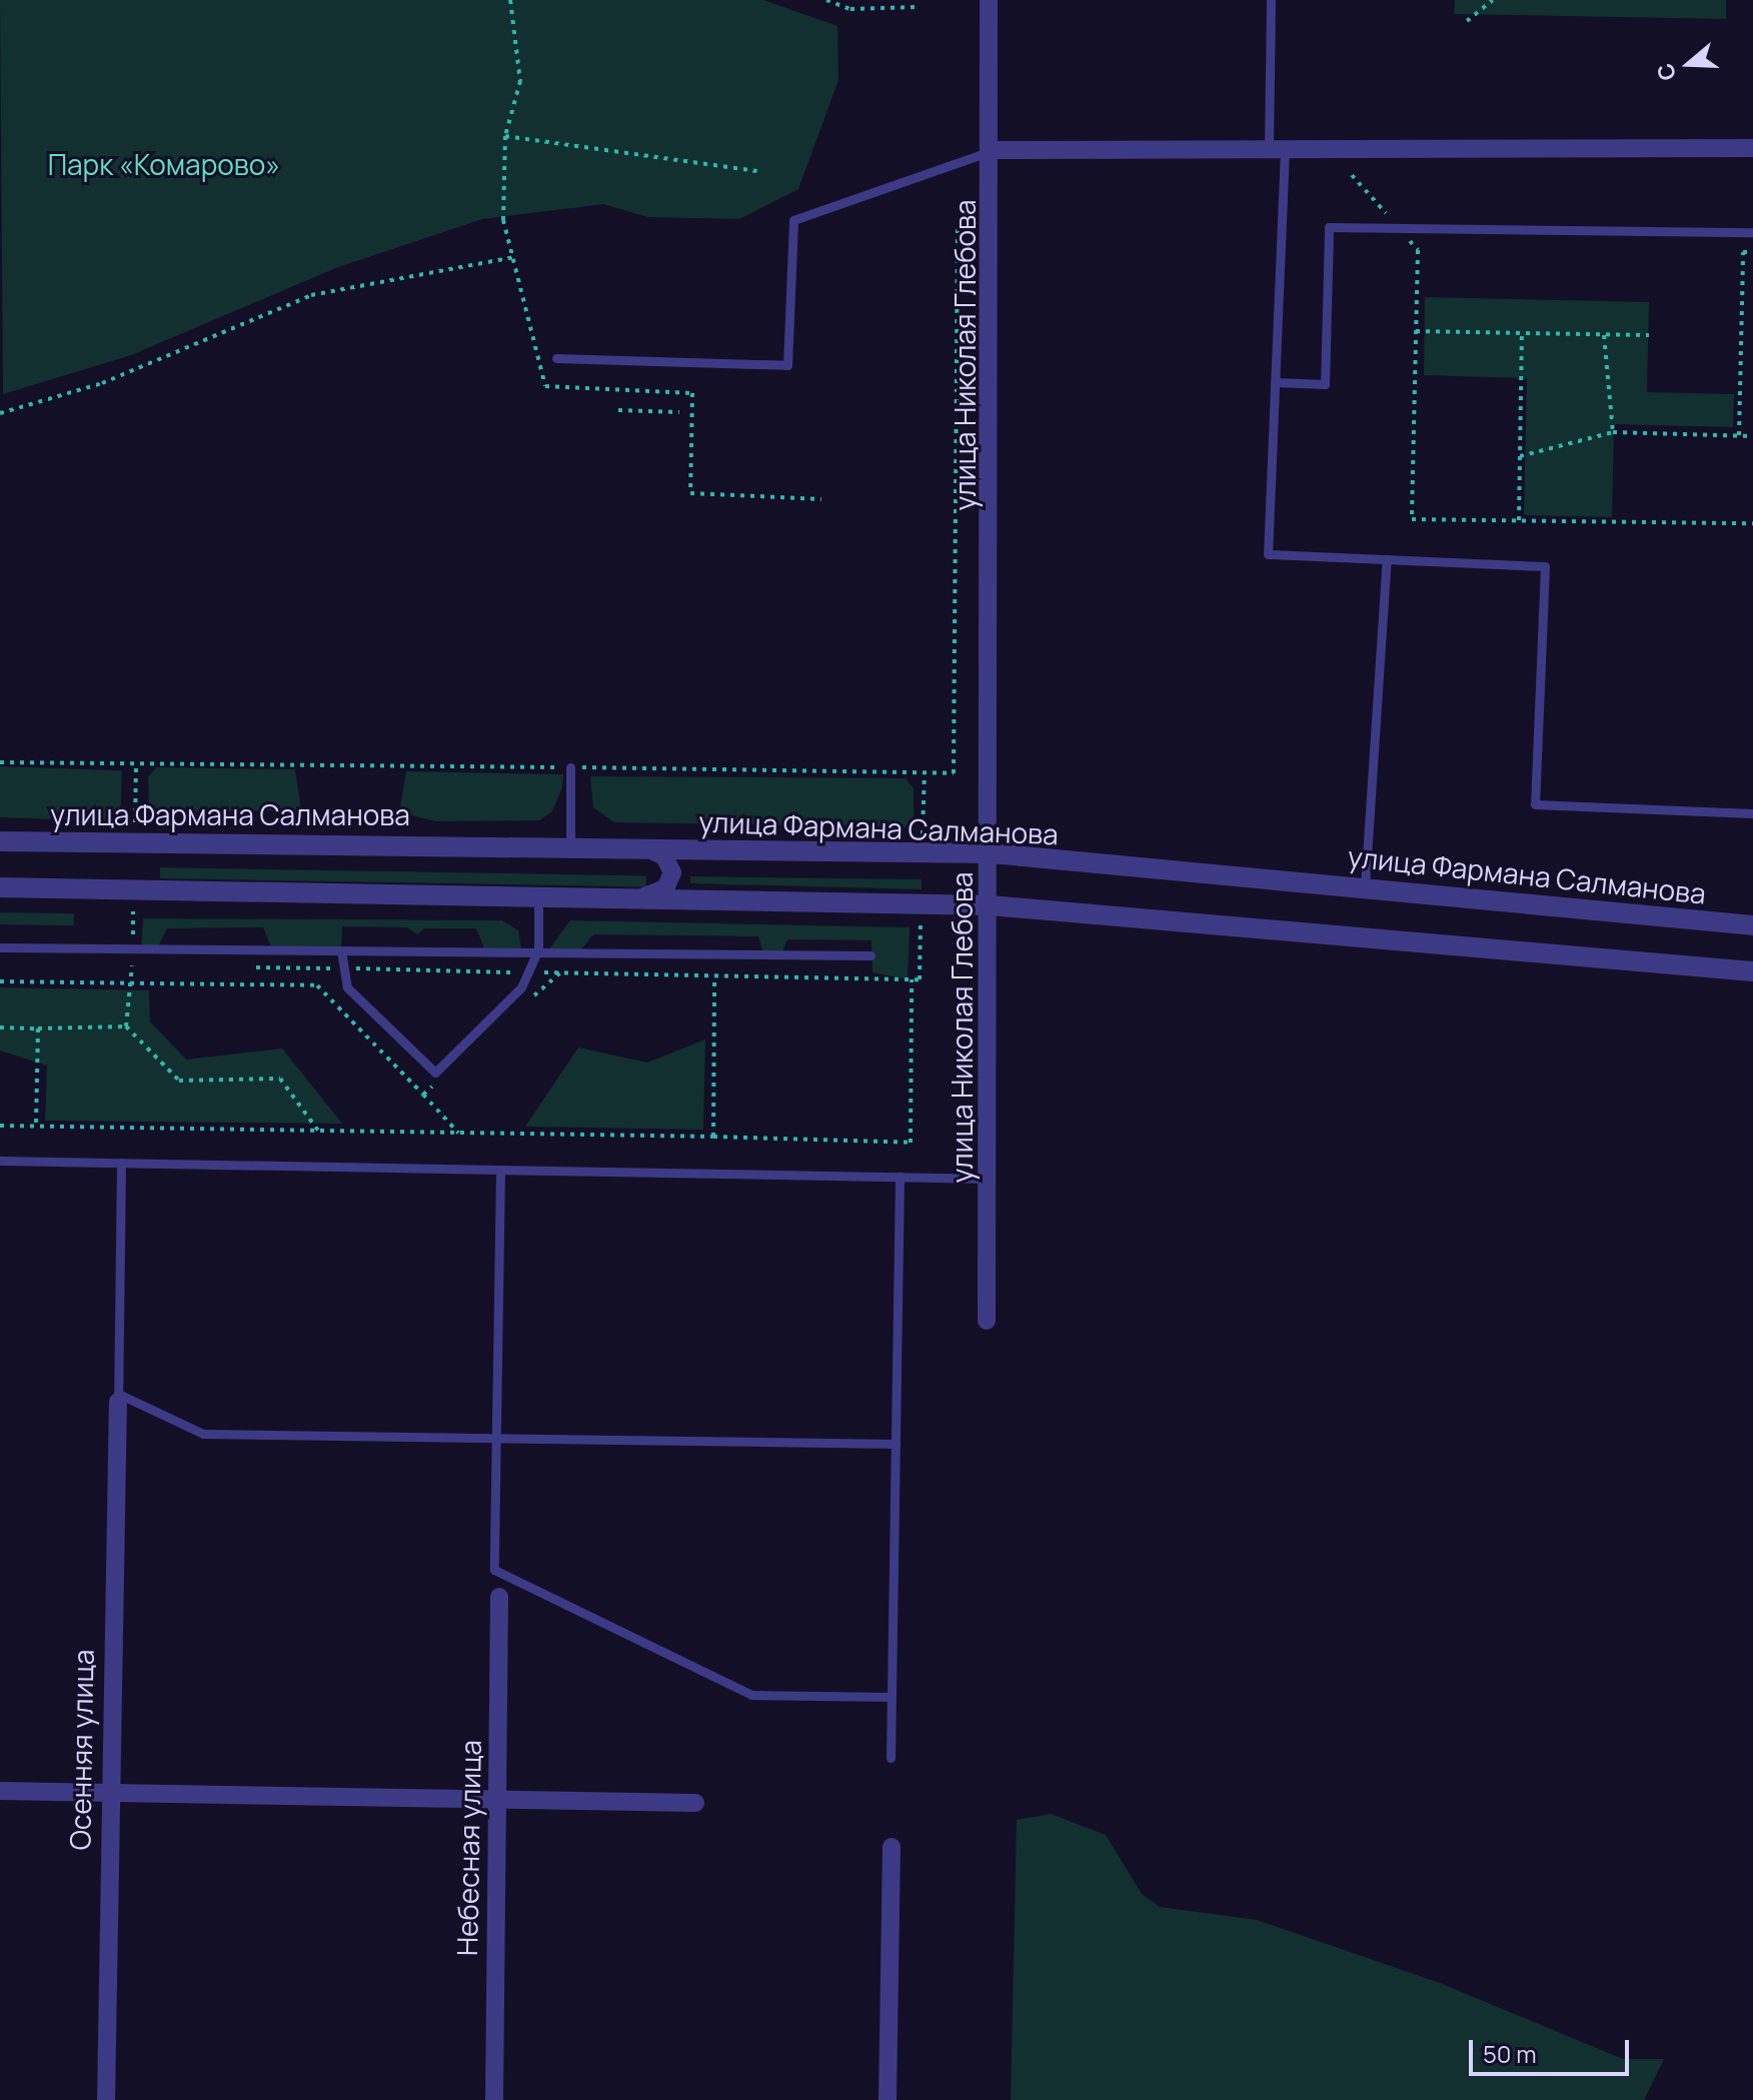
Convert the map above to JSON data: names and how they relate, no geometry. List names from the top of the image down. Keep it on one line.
{"streets":{"street":["улица Николая Глебова","улица Фармана Салманова","Осенняя улица","Небесная улица"]},"crossings":[["улица Николая Глебова","улица Фармана Салманова"]],"parks":["Парк «Комарово»"],"scale_bar":"50 m","north":"left"}
